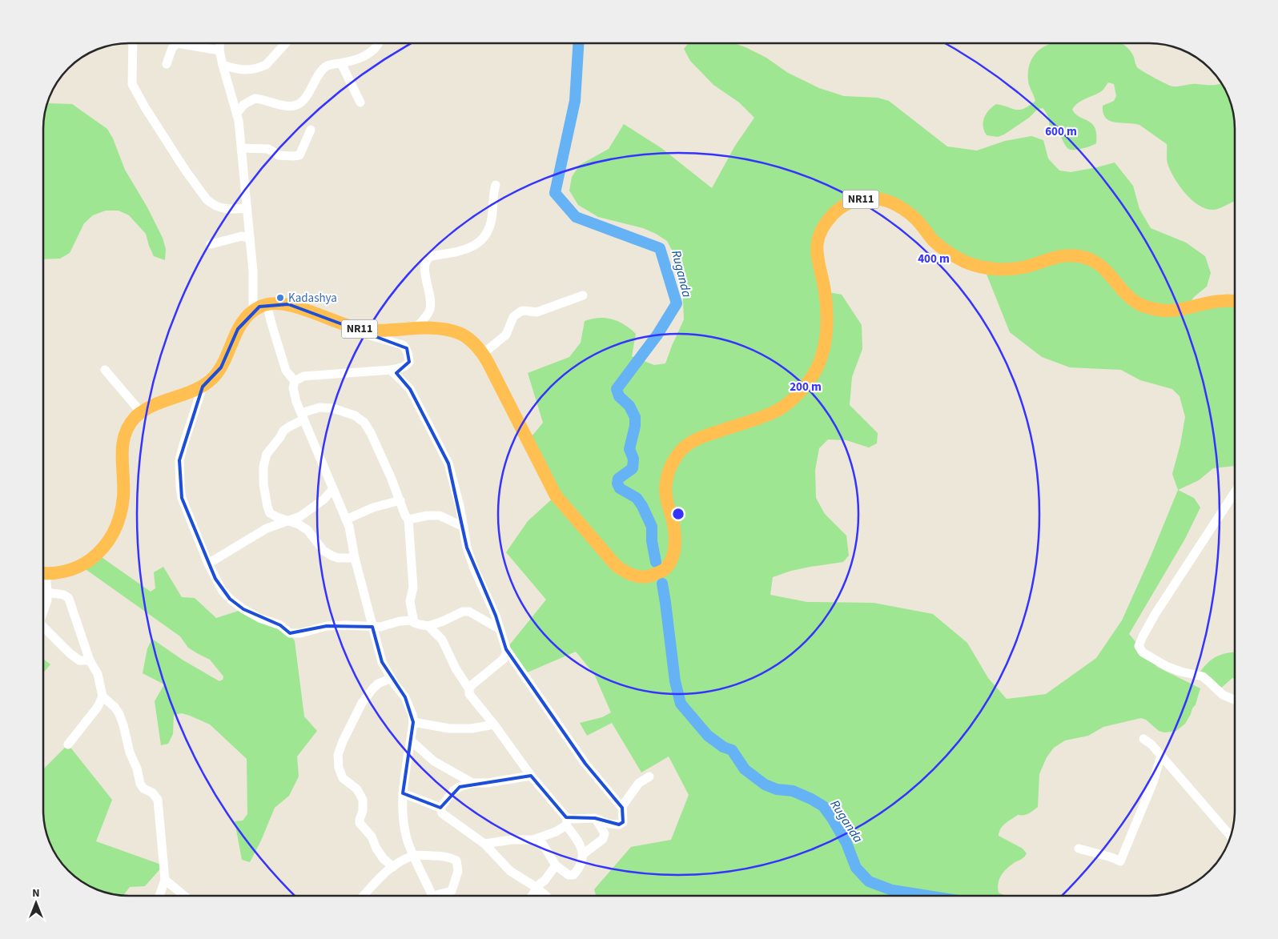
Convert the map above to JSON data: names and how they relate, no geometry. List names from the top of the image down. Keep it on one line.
{"streets":{"highway":["NR11"]},"water":["Ruganda"],"places":["Kadashya"],"north":"top","rings":["600 m","400 m","200 m"]}
